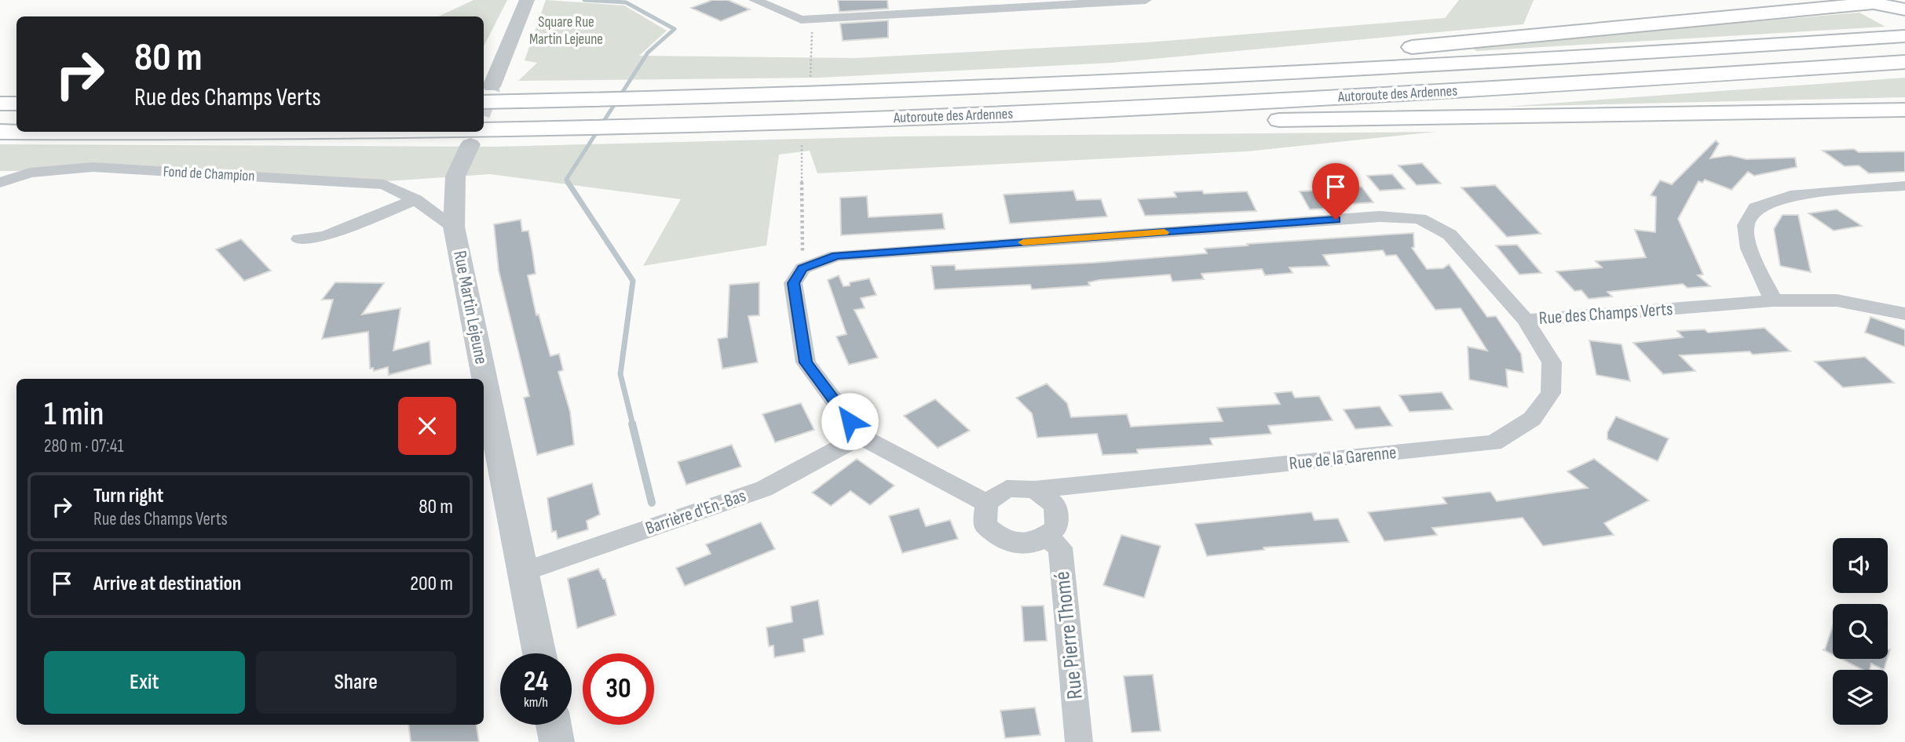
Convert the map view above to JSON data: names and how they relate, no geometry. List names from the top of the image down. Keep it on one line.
{"streets":{"main road":["Autoroute des Ardennes"],"street":["Fond de Champion","Rue Martin Lejeune","Rue des Champs Verts","Rue de la Garenne","Barrière d'En-Bas","Rue Pierre Thomé"]},"crossings":[["Fond de Champion","Rue Martin Lejeune"],["Rue Martin Lejeune","Barrière d'En-Bas"],["Rue des Champs Verts","Rue de la Garenne"],["Rue de la Garenne","Rue Pierre Thomé"]],"parks":["Square Rue Martin Lejeune"],"page":{"turn":["80 m","Rue des Champs Verts"],"heading":["1 min","280 m · 07:41"],"list":[{"name":"Turn right","note":"Rue des Champs Verts","value":"80 m"},{"name":"Arrive at destination","value":"200 m"}],"buttons":["Exit","Share"],"speed":"24 km/h","limit":"30"}}
